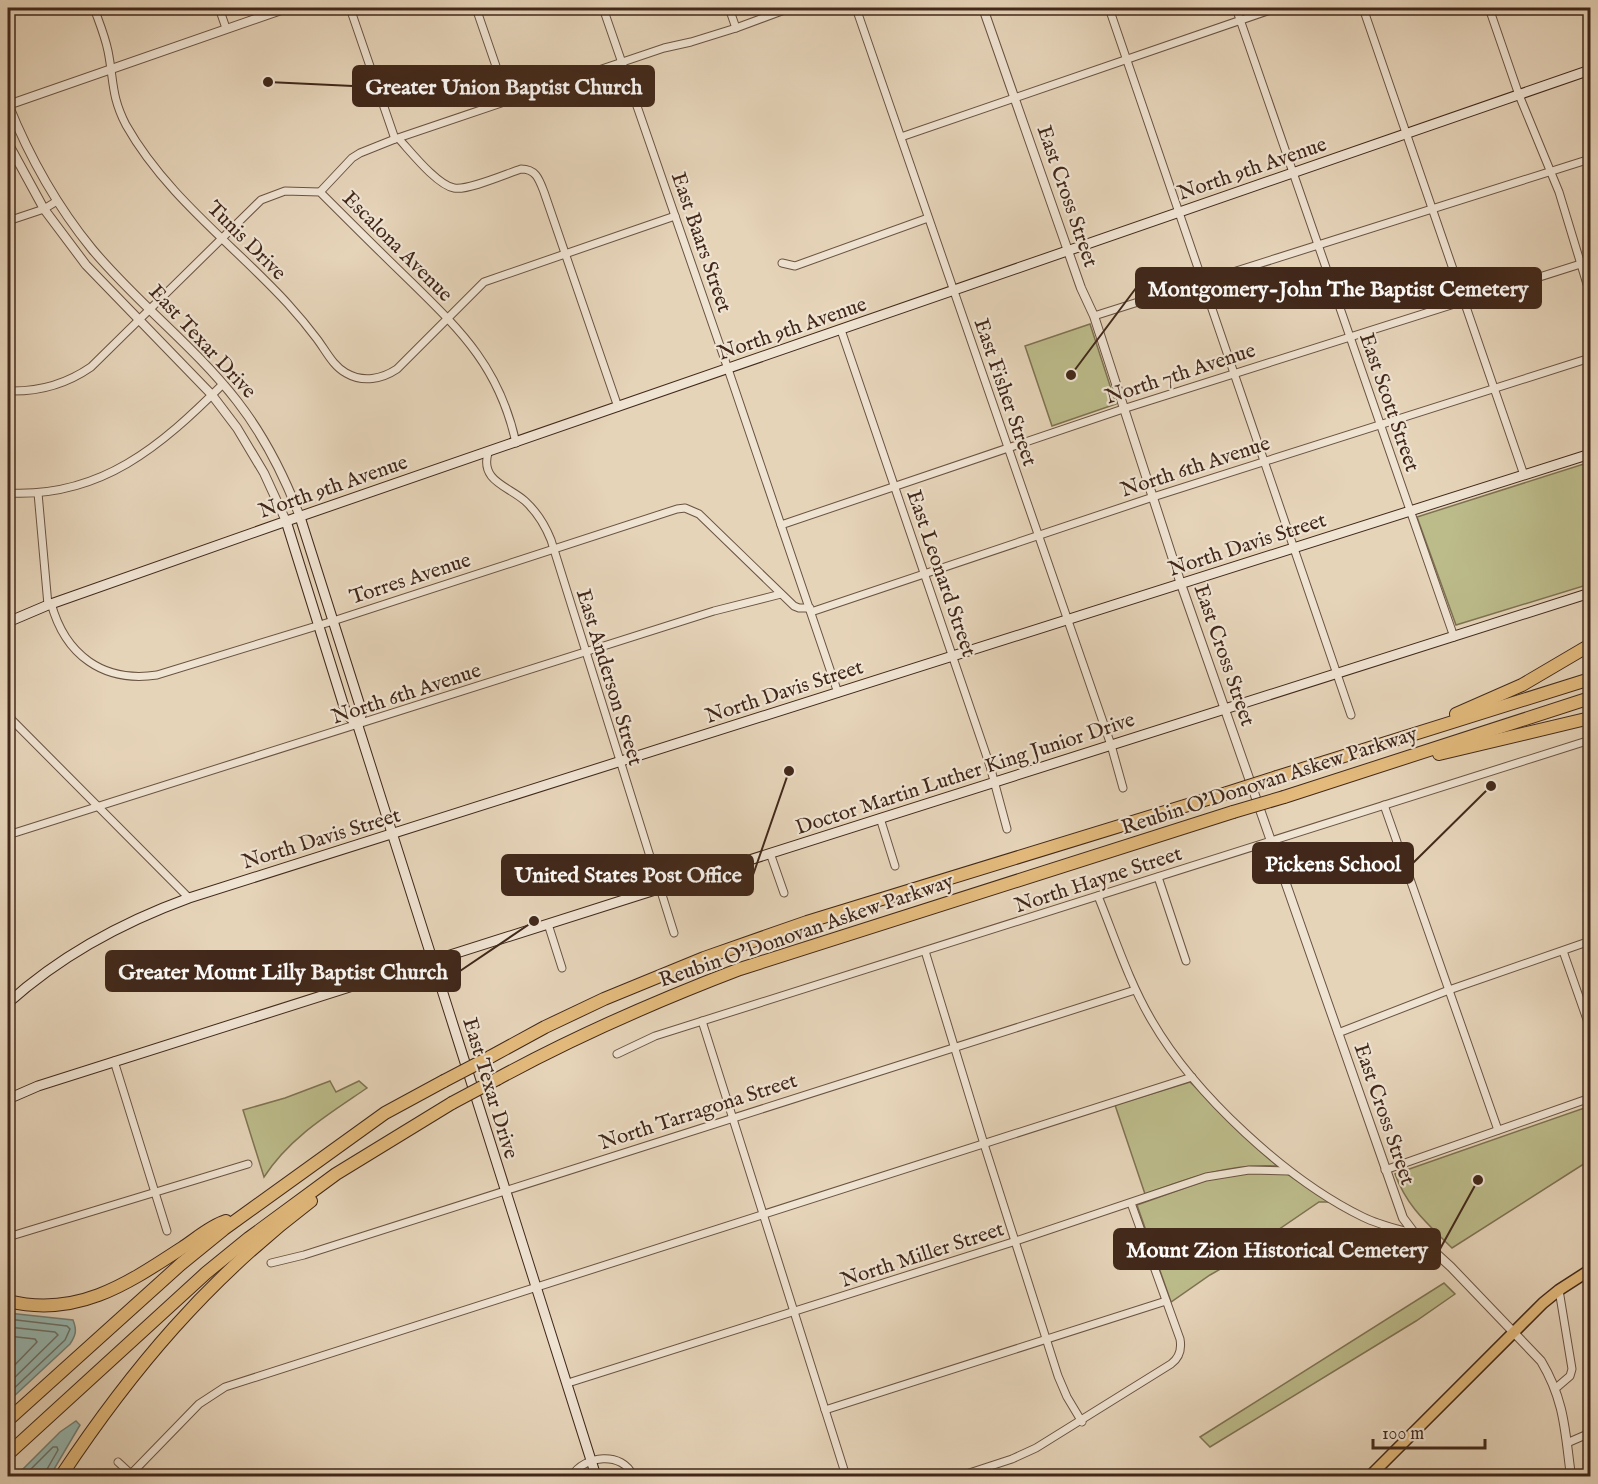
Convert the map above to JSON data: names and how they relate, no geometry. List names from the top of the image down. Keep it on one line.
{"streets":{"highway":["Reubin O'Donovan Askew Parkway"],"main road":["North 9th Avenue","East Texar Drive","North Davis Street","Doctor Martin Luther King Junior Drive"],"street":["East Cross Street","Tunis Drive","East Baars Street","Escalona Avenue","North 7th Avenue","East Fisher Street","East Scott Street","North 6th Avenue","East Leonard Street","Torres Avenue","East Anderson Street","North Hayne Street","North Tarragona Street","North Miller Street"]},"crossings":[["North 9th Avenue","East Cross Street"],["North 9th Avenue","East Baars Street"],["North 9th Avenue","Escalona Avenue"],["North 9th Avenue","East Texar Drive"],["North 9th Avenue","East Fisher Street"],["North 9th Avenue","East Scott Street"],["North 9th Avenue","East Leonard Street"],["North 9th Avenue","Torres Avenue"],["North 9th Avenue","East Anderson Street"],["East Cross Street","North 7th Avenue"],["East Cross Street","North 6th Avenue"],["East Cross Street","North Davis Street"],["East Cross Street","Doctor Martin Luther King Junior Drive"],["East Cross Street","North Hayne Street"],["Tunis Drive","East Baars Street"],["Tunis Drive","Escalona Avenue"],["East Baars Street","North 7th Avenue"],["East Baars Street","North 6th Avenue"],["East Baars Street","North Davis Street"],["Escalona Avenue","East Texar Drive"],["East Texar Drive","North 6th Avenue"],["East Texar Drive","North Davis Street"],["East Texar Drive","Torres Avenue"],["East Texar Drive","Doctor Martin Luther King Junior Drive"],["East Texar Drive","North Tarragona Street"],["East Texar Drive","North Miller Street"],["North 7th Avenue","East Fisher Street"],["North 7th Avenue","East Scott Street"],["North 7th Avenue","East Leonard Street"],["East Fisher Street","North 6th Avenue"],["East Fisher Street","North Davis Street"],["East Fisher Street","Doctor Martin Luther King Junior Drive"],["East Scott Street","North 6th Avenue"],["East Scott Street","North Davis Street"],["East Scott Street","Doctor Martin Luther King Junior Drive"],["North 6th Avenue","East Leonard Street"],["North 6th Avenue","Torres Avenue"],["North 6th Avenue","East Anderson Street"],["North Davis Street","East Leonard Street"],["North Davis Street","East Anderson Street"],["East Leonard Street","Doctor Martin Luther King Junior Drive"],["Torres Avenue","East Anderson Street"],["East Anderson Street","Doctor Martin Luther King Junior Drive"]],"places":["Greater Union Baptist Church","Montgomery-John The Baptist Cemetery","United States Post Office","Pickens School","Greater Mount Lilly Baptist Church","Mount Zion Historical Cemetery"],"scale_bar":"100 m"}
